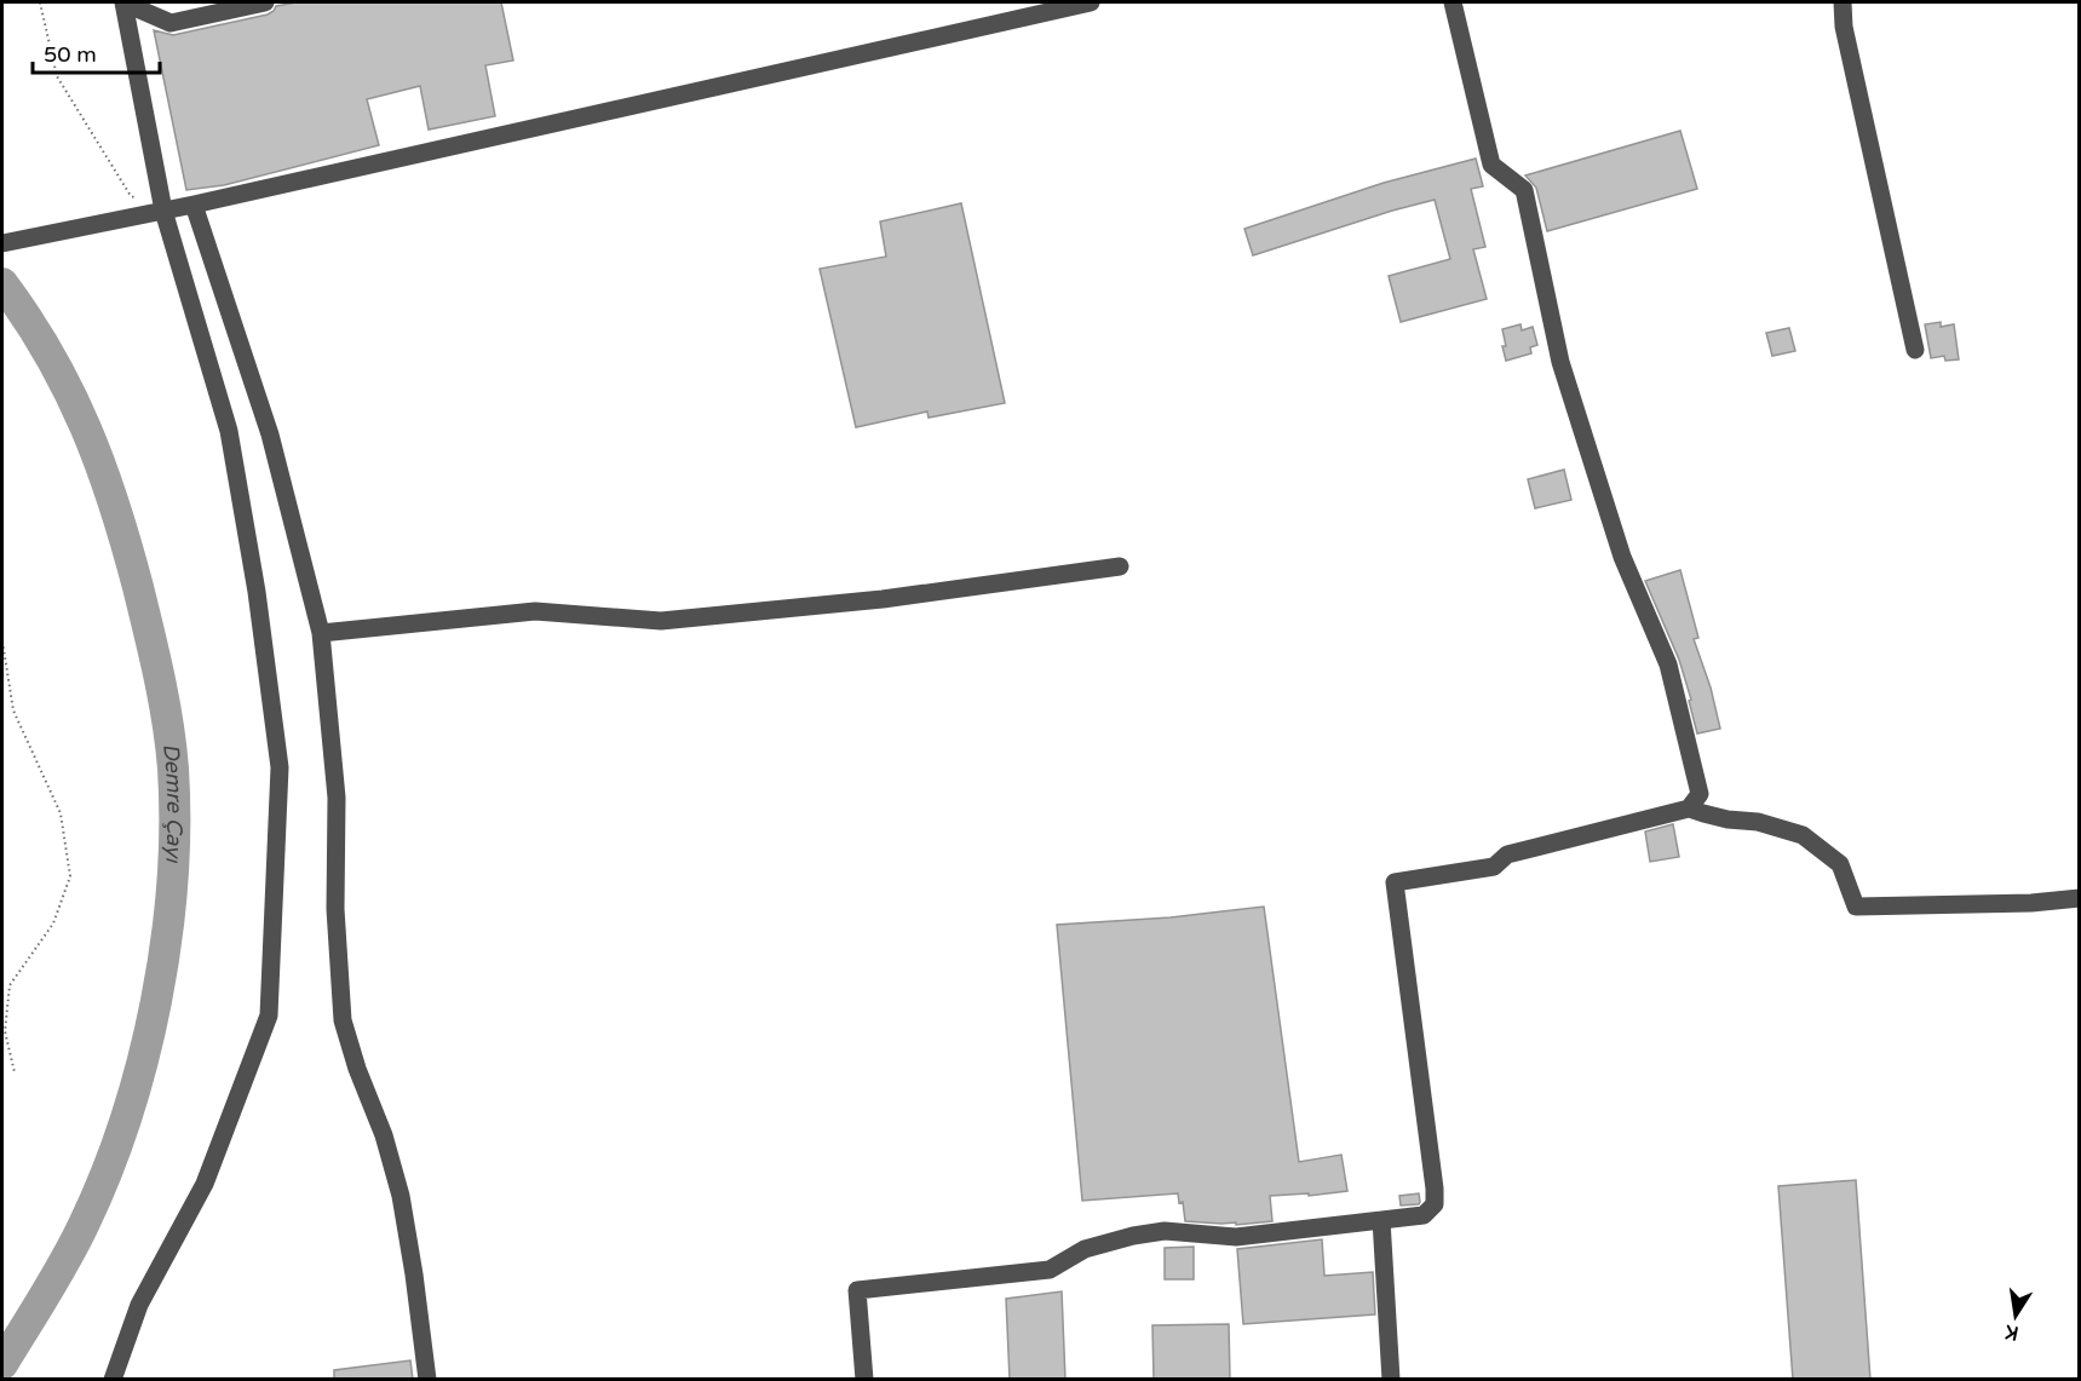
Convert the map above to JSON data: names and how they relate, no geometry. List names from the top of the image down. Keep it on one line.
{"water":["Demre Çayı"],"scale_bar":"50 m","north":"bottom"}
